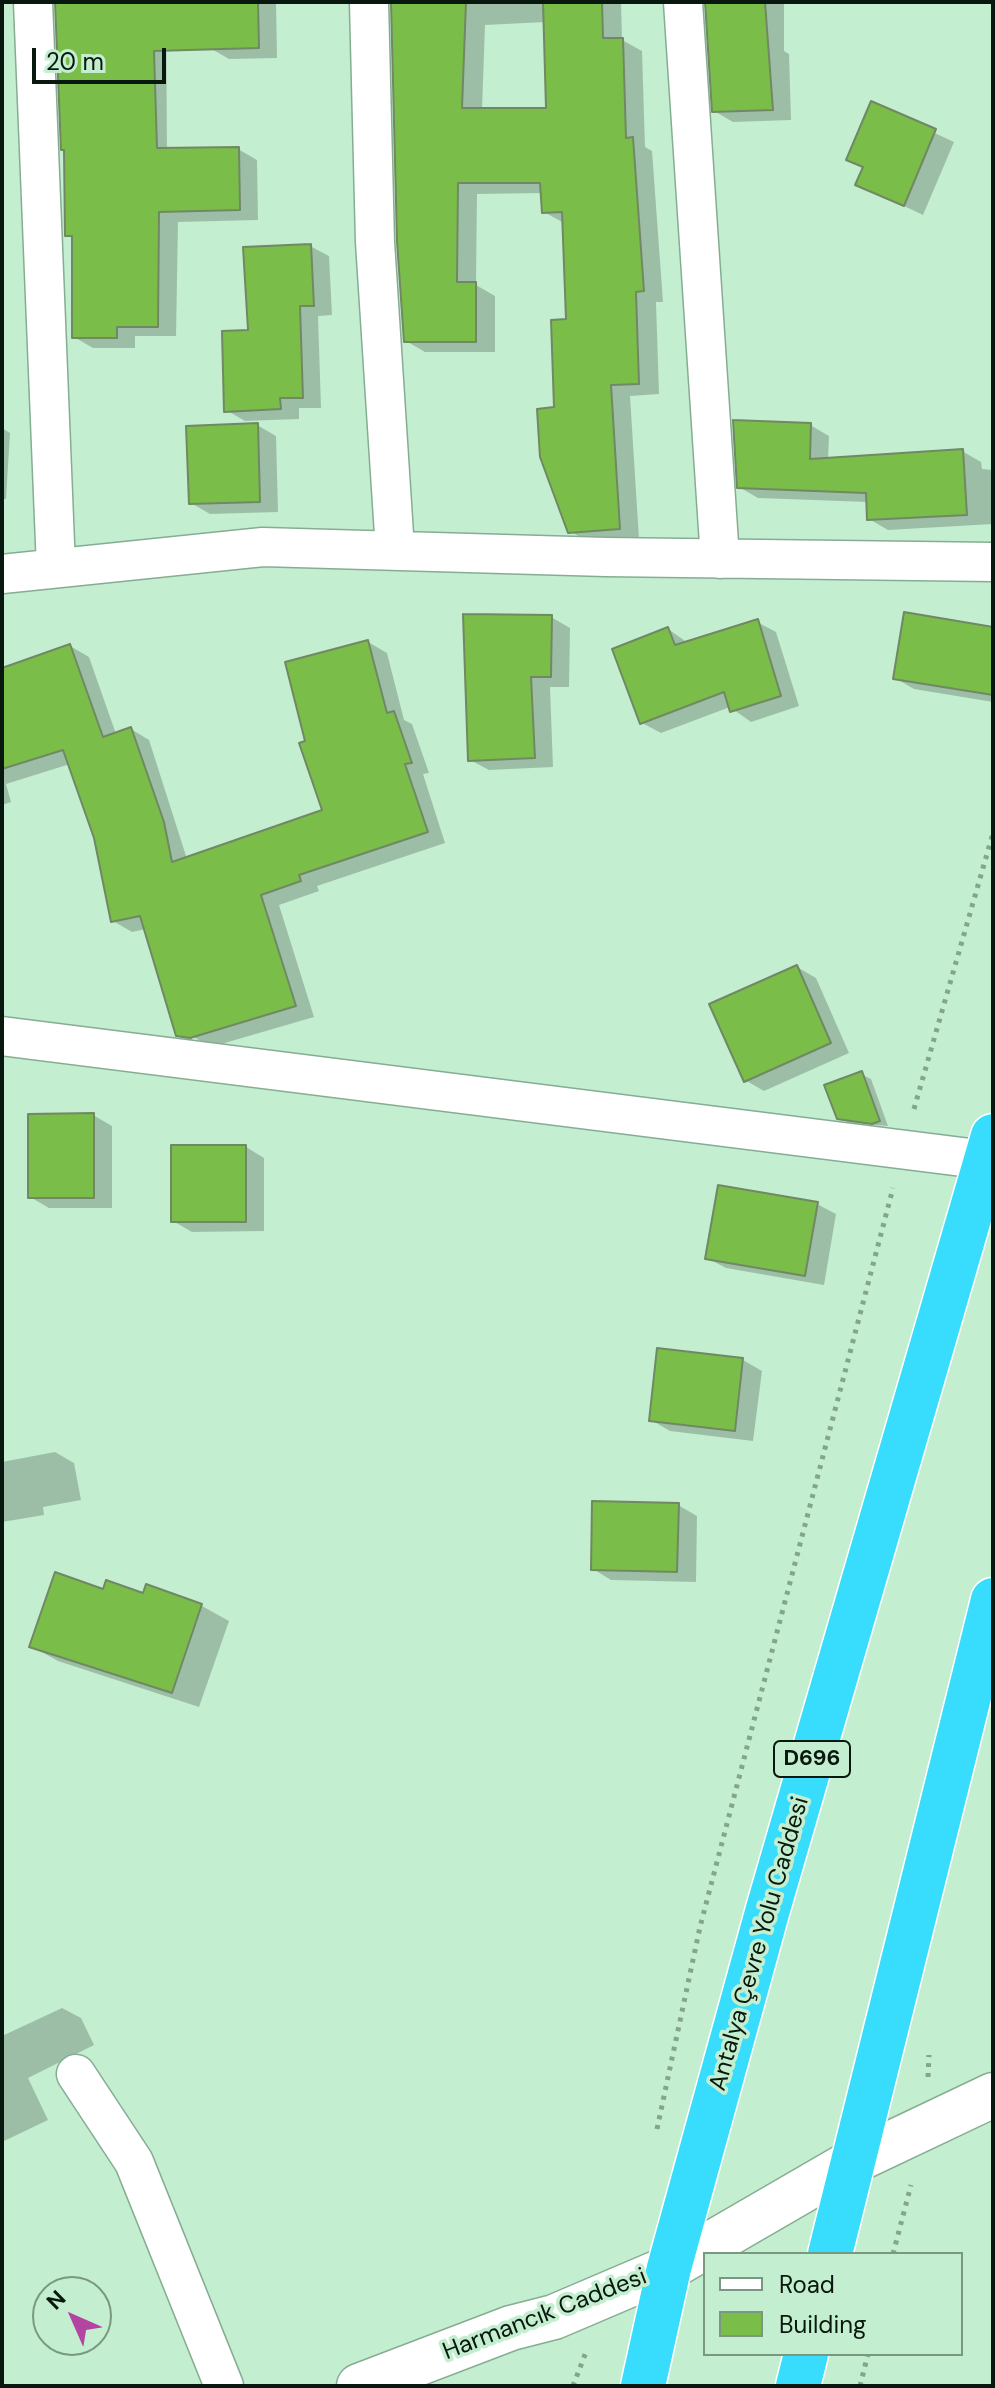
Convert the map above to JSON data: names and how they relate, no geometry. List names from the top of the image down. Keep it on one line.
{"streets":{"highway":["D696","Antalya Çevre Yolu Caddesi"],"street":["Harmancık Caddesi"]},"crossings":[["Antalya Çevre Yolu Caddesi","Harmancık Caddesi"]],"legend":["Road","Building"],"scale_bar":"20 m","north":"top left"}
